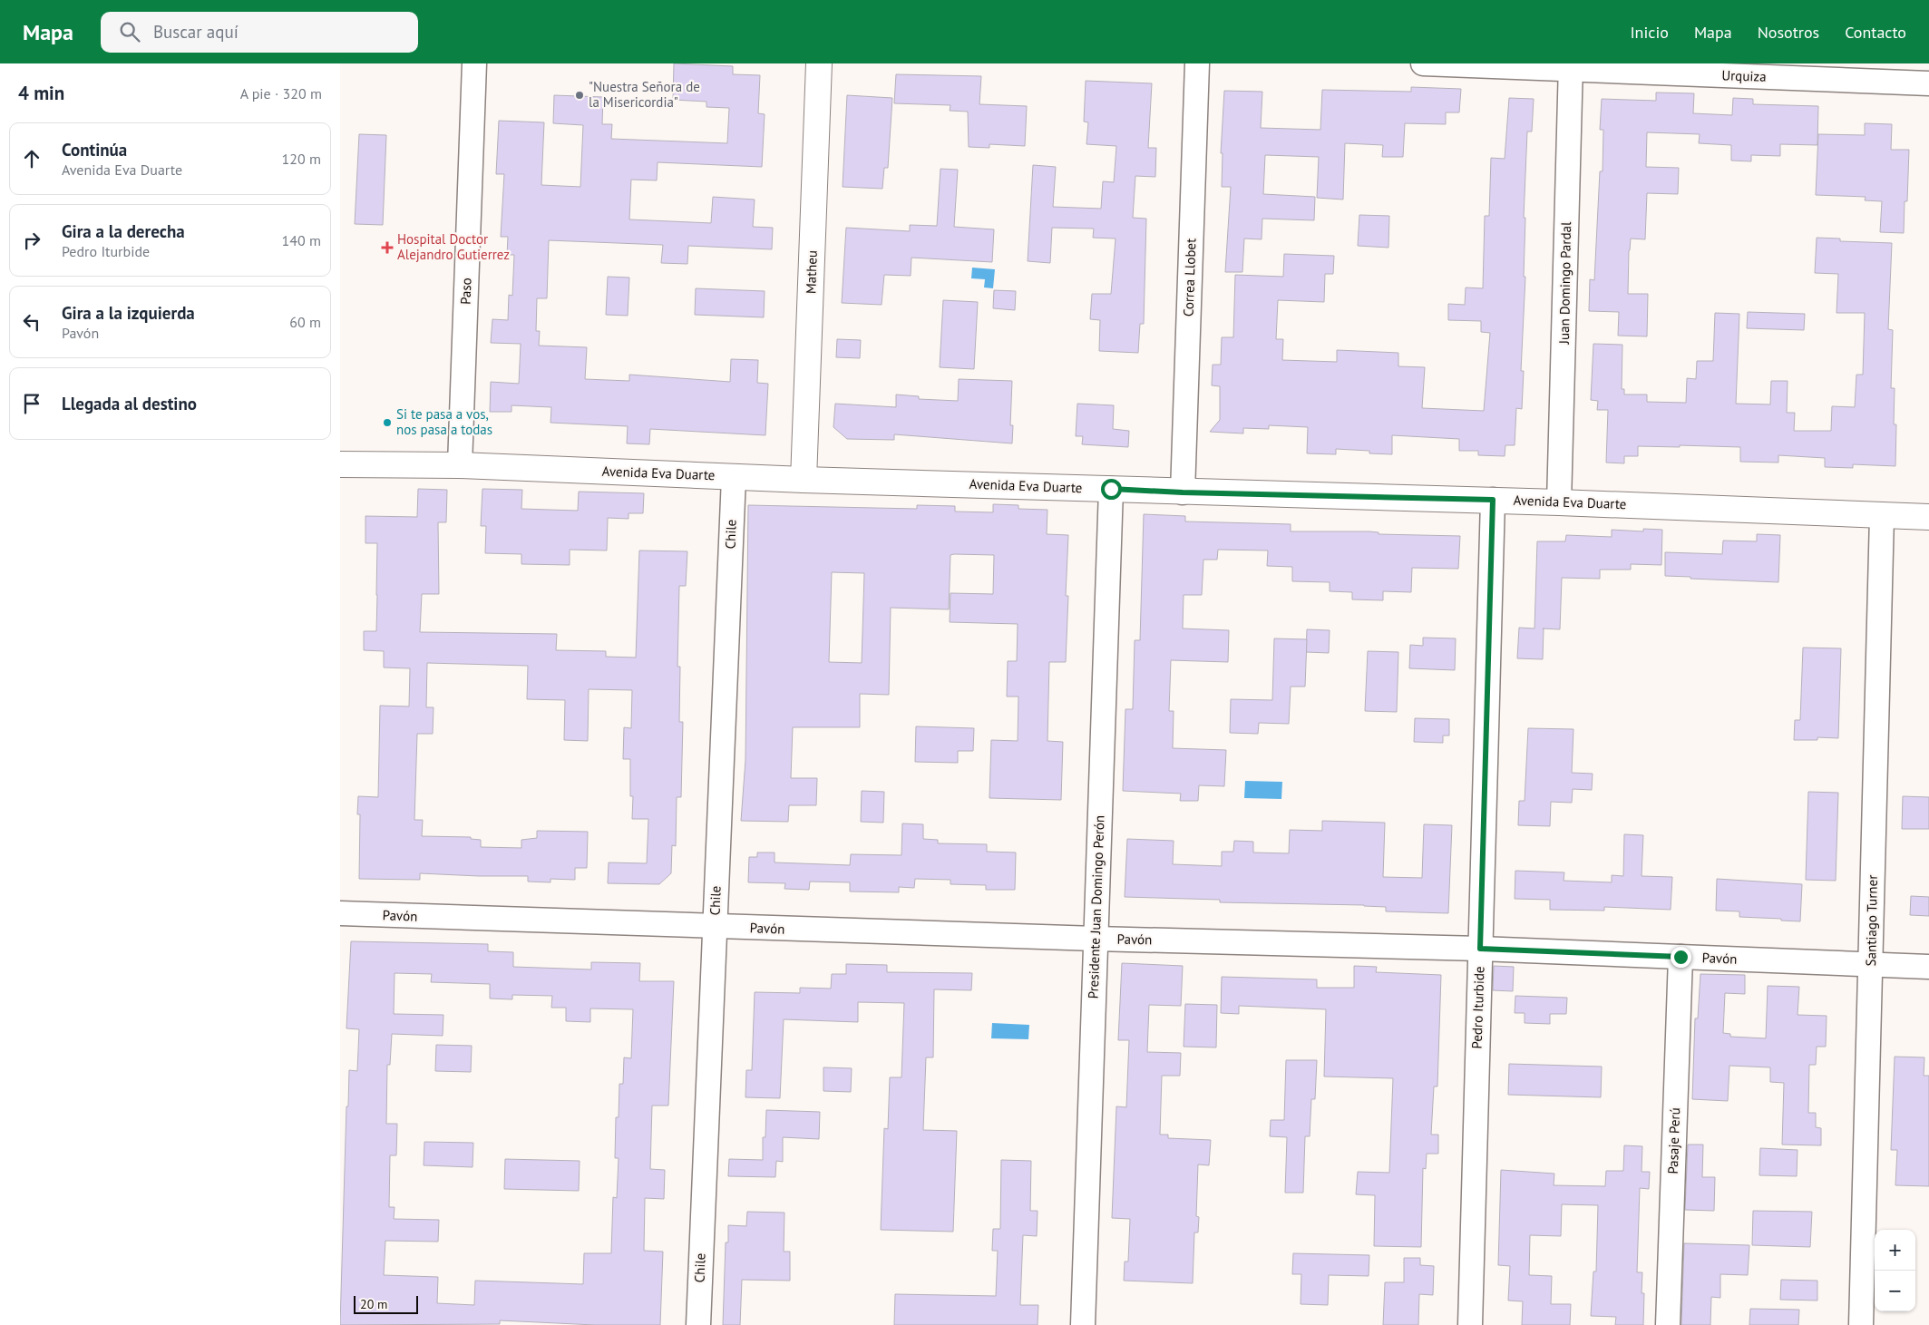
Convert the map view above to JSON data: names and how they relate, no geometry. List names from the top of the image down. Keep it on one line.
{"streets":{"main road":["Matheu","Avenida Eva Duarte"],"street":["Urquiza","Correa Llobet","Juan Domingo Pardal","Paso","Chile","Presidente Juan Domingo Perón","Pavón","Santiago Turner","Pedro Iturbide","Pasaje Perú"]},"crossings":[["Urquiza","Juan Domingo Pardal"],["Matheu","Avenida Eva Duarte"],["Correa Llobet","Avenida Eva Duarte"],["Juan Domingo Pardal","Avenida Eva Duarte"],["Paso","Avenida Eva Duarte"],["Avenida Eva Duarte","Chile"],["Avenida Eva Duarte","Presidente Juan Domingo Perón"],["Avenida Eva Duarte","Santiago Turner"],["Avenida Eva Duarte","Pedro Iturbide"],["Chile","Pavón"],["Presidente Juan Domingo Perón","Pavón"],["Pavón","Santiago Turner"],["Pavón","Pedro Iturbide"],["Pavón","Pasaje Perú"]],"places":{"other":["\"Nuestra Señora de la Misericordia\"","Si te pasa a vos, nos pasa a todas"],"health":["Hospital Doctor Alejandro Gutierrez"]},"scale_bar":"20 m","page":{"header":"Mapa","search":"Buscar aquí","nav":["Inicio","Mapa","Nosotros","Contacto"],"heading":["4 min","A pie · 320 m"],"list":[["Continúa","Avenida Eva Duarte","120 m"],["Gira a la derecha","Pedro Iturbide","140 m"],["Gira a la izquierda","Pavón","60 m"],"Llegada al destino"],"map_buttons":["+","−"],"scale":"20 m"}}
